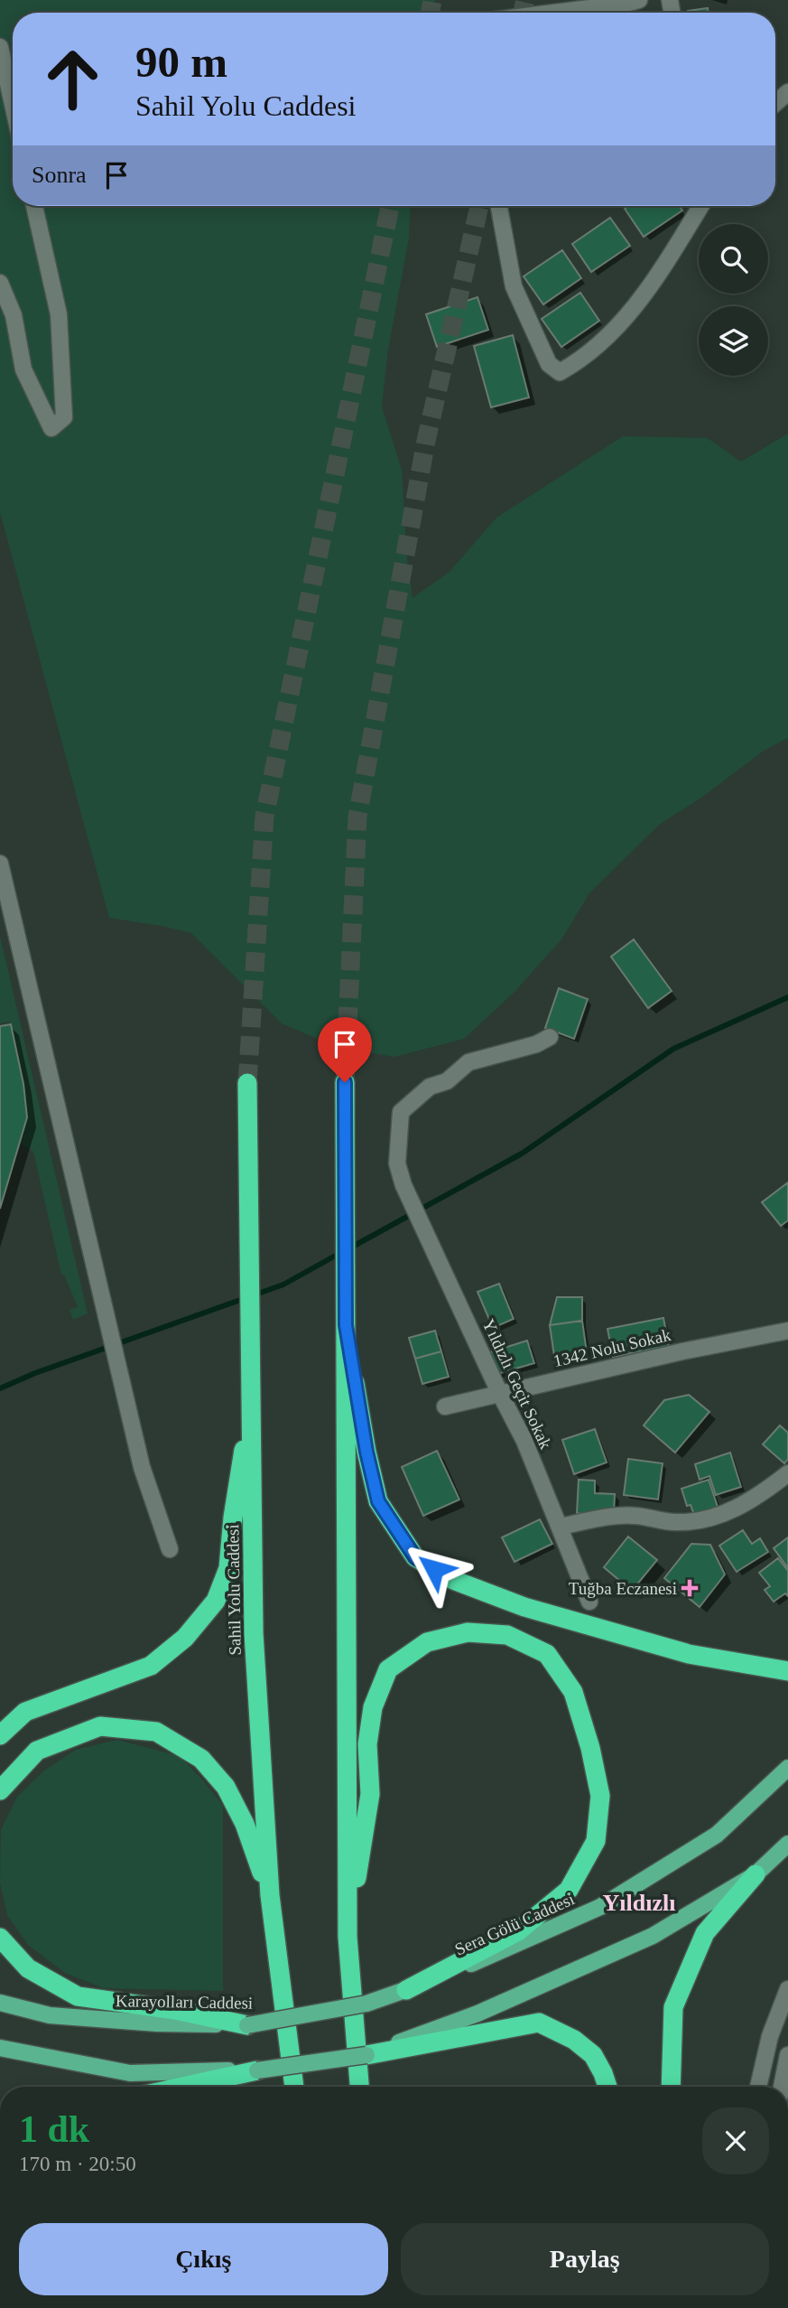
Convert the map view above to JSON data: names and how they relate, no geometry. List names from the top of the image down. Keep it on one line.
{"streets":{"highway":["Sahil Yolu Caddesi"],"main road":["Sera Gölü Caddesi","Karayolları Caddesi"],"street":["1342 Nolu Sokak","Yıldızlı Geçit Sokak"]},"crossings":[["1342 Nolu Sokak","Yıldızlı Geçit Sokak"],["Sera Gölü Caddesi","Karayolları Caddesi"]],"districts":["Yıldızlı"],"places":{"health":["Tuğba Eczanesi"]},"page":{"turn":["90 m","Sahil Yolu Caddesi"],"then":"Sonra","heading":["1 dk","170 m · 20:50"],"buttons":["Çıkış","Paylaş"]}}
